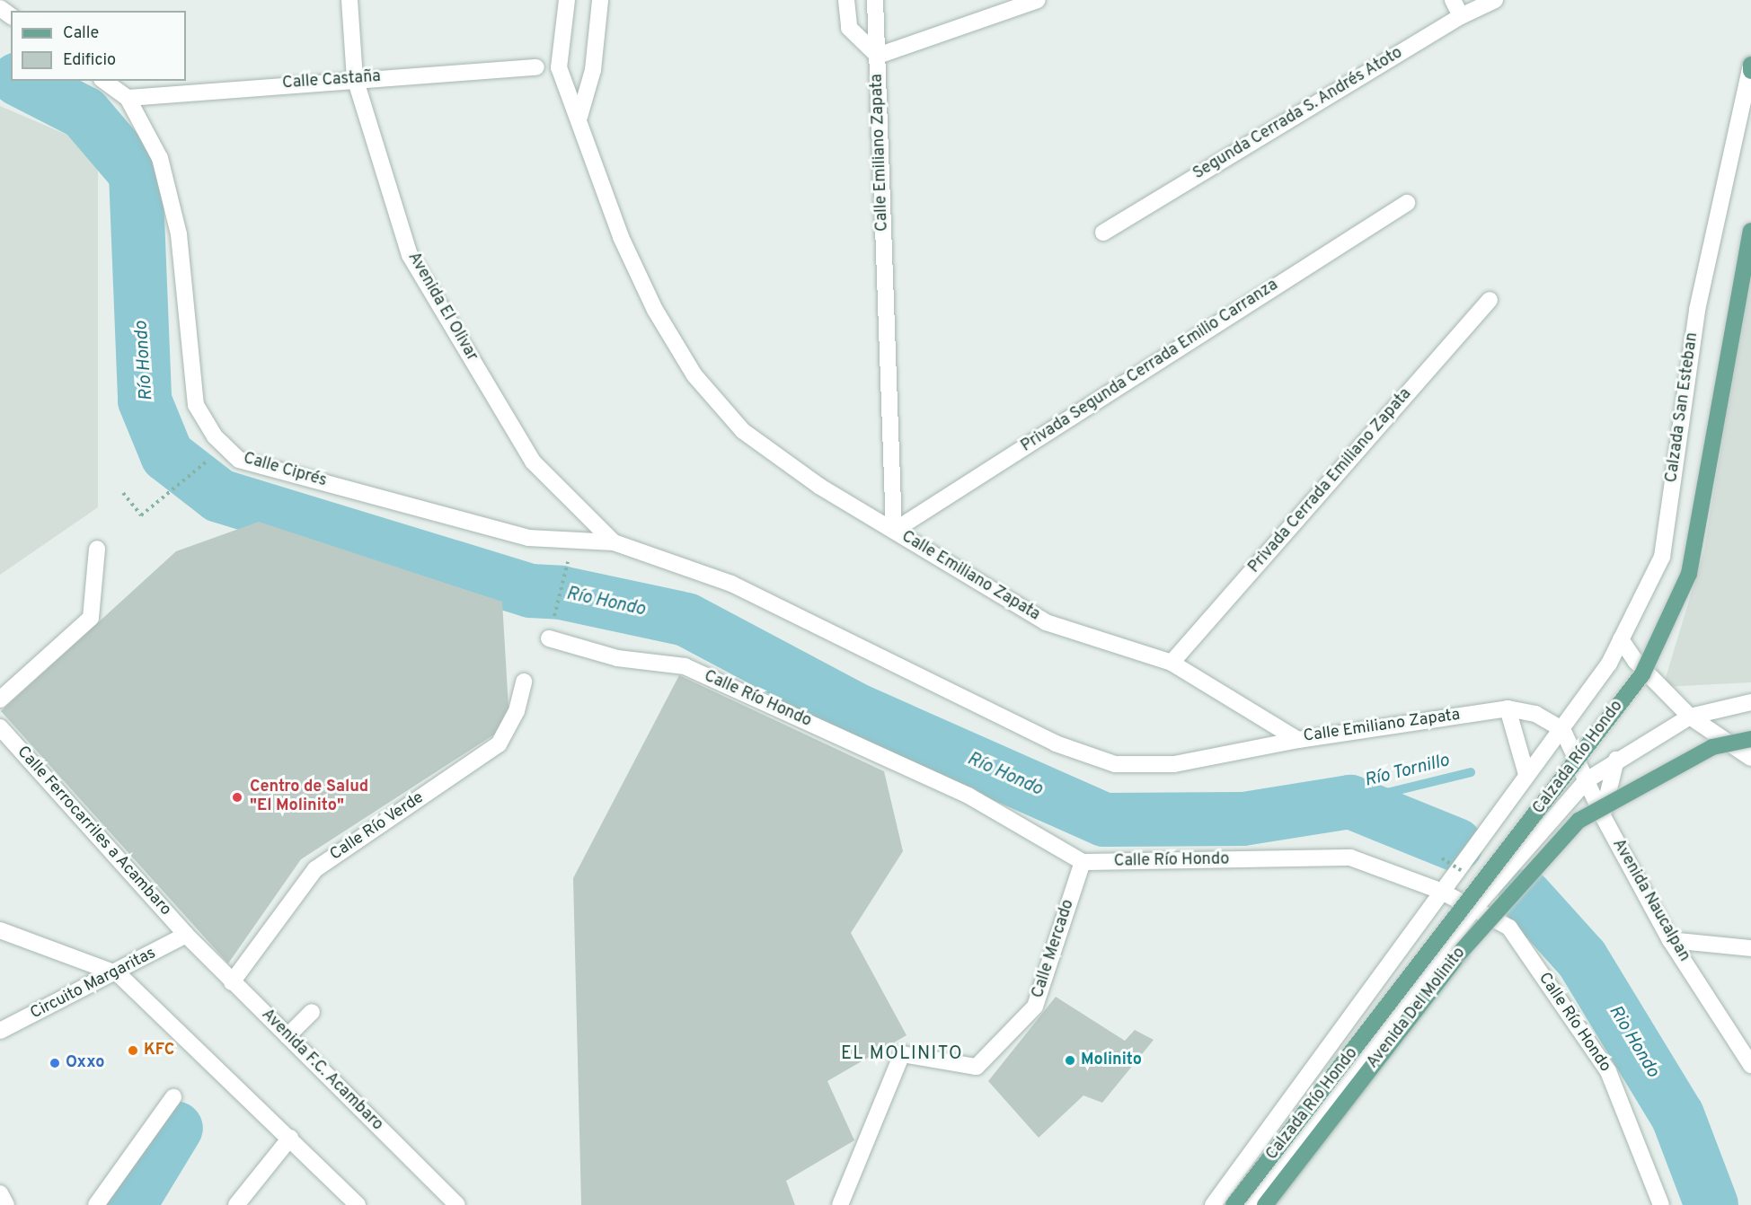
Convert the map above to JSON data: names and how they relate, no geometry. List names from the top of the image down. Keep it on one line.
{"streets":{"main road":["Calzada Río Hondo","Avenida Del Molinito"],"street":["Calle Castaña","Segunda Cerrada S. Andrés Atoto","Calle Emiliano Zapata","Avenida El Olivar","Privada Segunda Cerrada Emilio Carranza","Calzada San Esteban","Calle Ciprés","Privada Cerrada Emiliano Zapata","Calle Río Hondo","Calle Río Verde","Calle Ferrocarriles a Acambaro","Avenida Naucalpan","Calle Mercado","Circuito Margaritas","Avenida F.C. Acambaro"]},"crossings":[["Calle Castaña","Avenida El Olivar"],["Calle Castaña","Calle Ciprés"],["Calle Emiliano Zapata","Privada Segunda Cerrada Emilio Carranza"],["Calle Emiliano Zapata","Calzada San Esteban"],["Calle Emiliano Zapata","Privada Cerrada Emiliano Zapata"],["Calle Emiliano Zapata","Calzada Río Hondo"],["Calle Emiliano Zapata","Avenida Naucalpan"],["Avenida El Olivar","Calle Ciprés"],["Calzada San Esteban","Calzada Río Hondo"],["Calzada San Esteban","Avenida Naucalpan"],["Calle Río Hondo","Calzada Río Hondo"],["Calle Río Hondo","Calle Mercado"],["Calzada Río Hondo","Avenida Naucalpan"],["Calle Río Verde","Avenida F.C. Acambaro"],["Calle Ferrocarriles a Acambaro","Circuito Margaritas"],["Calle Ferrocarriles a Acambaro","Avenida F.C. Acambaro"],["Circuito Margaritas","Avenida F.C. Acambaro"]],"districts":["EL MOLINITO"],"water":["Río Hondo","Río Tornillo","Rio Hondo"],"places":["Centro de Salud \"El Molinito\"","KFC","Molinito","Oxxo"],"legend":["Calle","Edificio"]}
